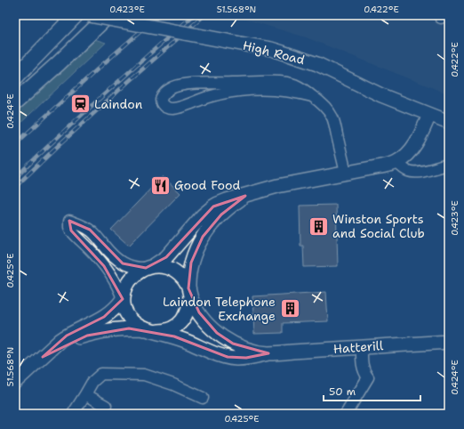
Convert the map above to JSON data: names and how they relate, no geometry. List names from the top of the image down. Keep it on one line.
{"streets":{"street":["High Road","Hatterill"]},"places":{"station":["Laindon"],"restaurant":["Good Food"],"building":["Winston Sports and Social Club","Laindon Telephone Exchange"]},"scale_bar":"50 m","coordinates":["0.423°E","51.568°N","0.422°E","0.424°E","0.425°E"]}
